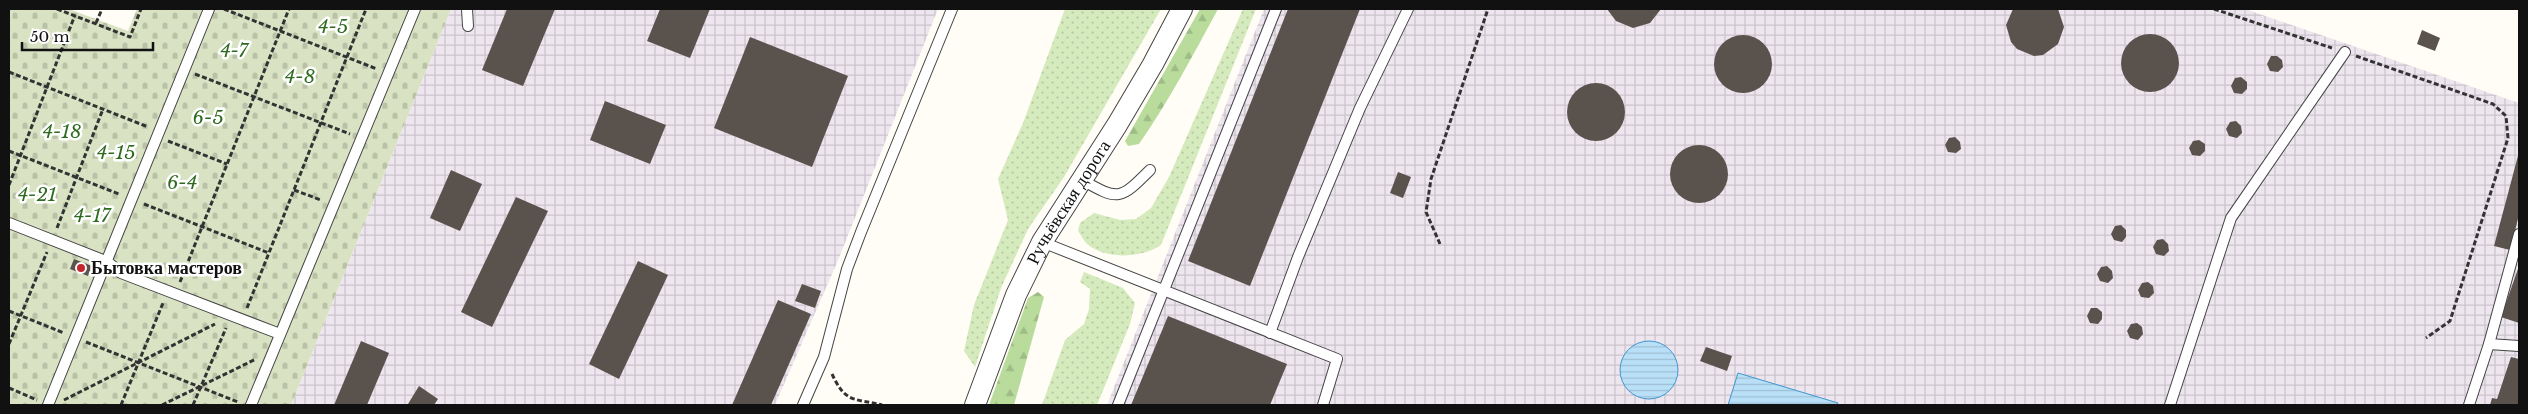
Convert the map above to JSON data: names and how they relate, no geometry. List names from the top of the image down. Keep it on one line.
{"streets":{"street":["Ручьёвская дорога"]},"parks":["4-5","4-7","4-8","6-5","4-18","4-15","6-4","4-21","4-17"],"places":["Бытовка мастеров"],"scale_bar":"50 m"}
